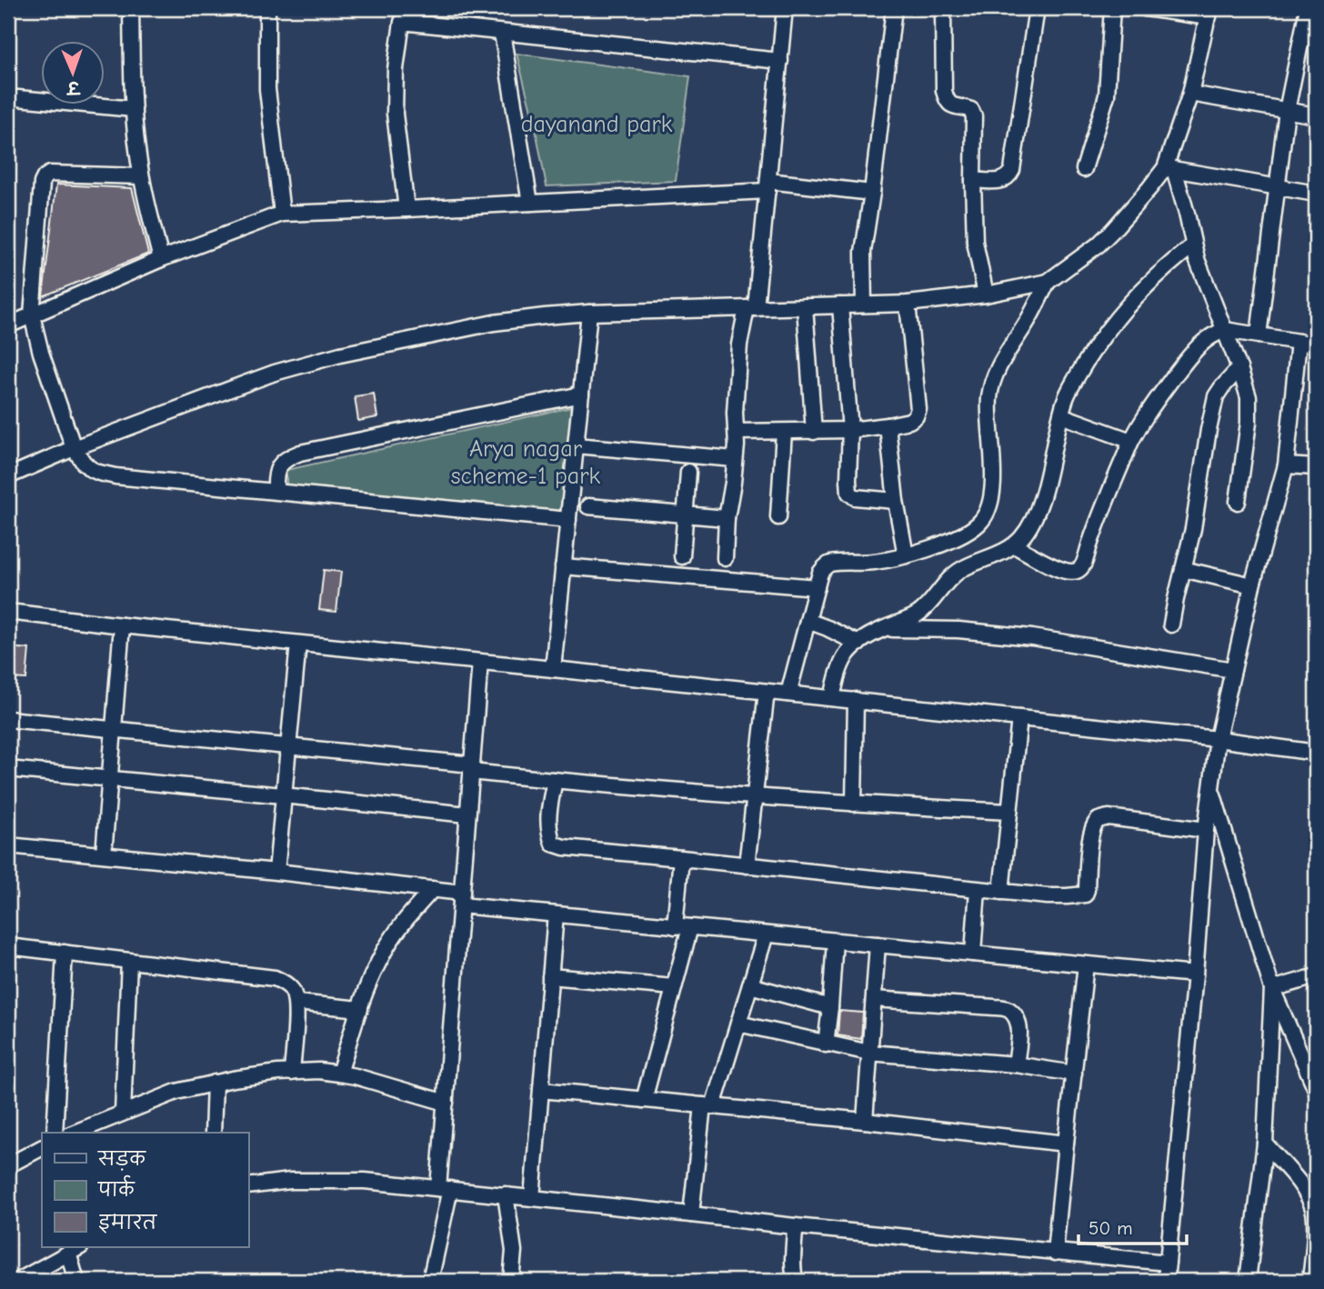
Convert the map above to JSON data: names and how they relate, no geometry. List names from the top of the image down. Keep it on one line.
{"parks":["dayanand park","Arya nagar scheme-1 park"],"legend":["सड़क","पार्क","इमारत"],"scale_bar":"50 m","north":"bottom"}
